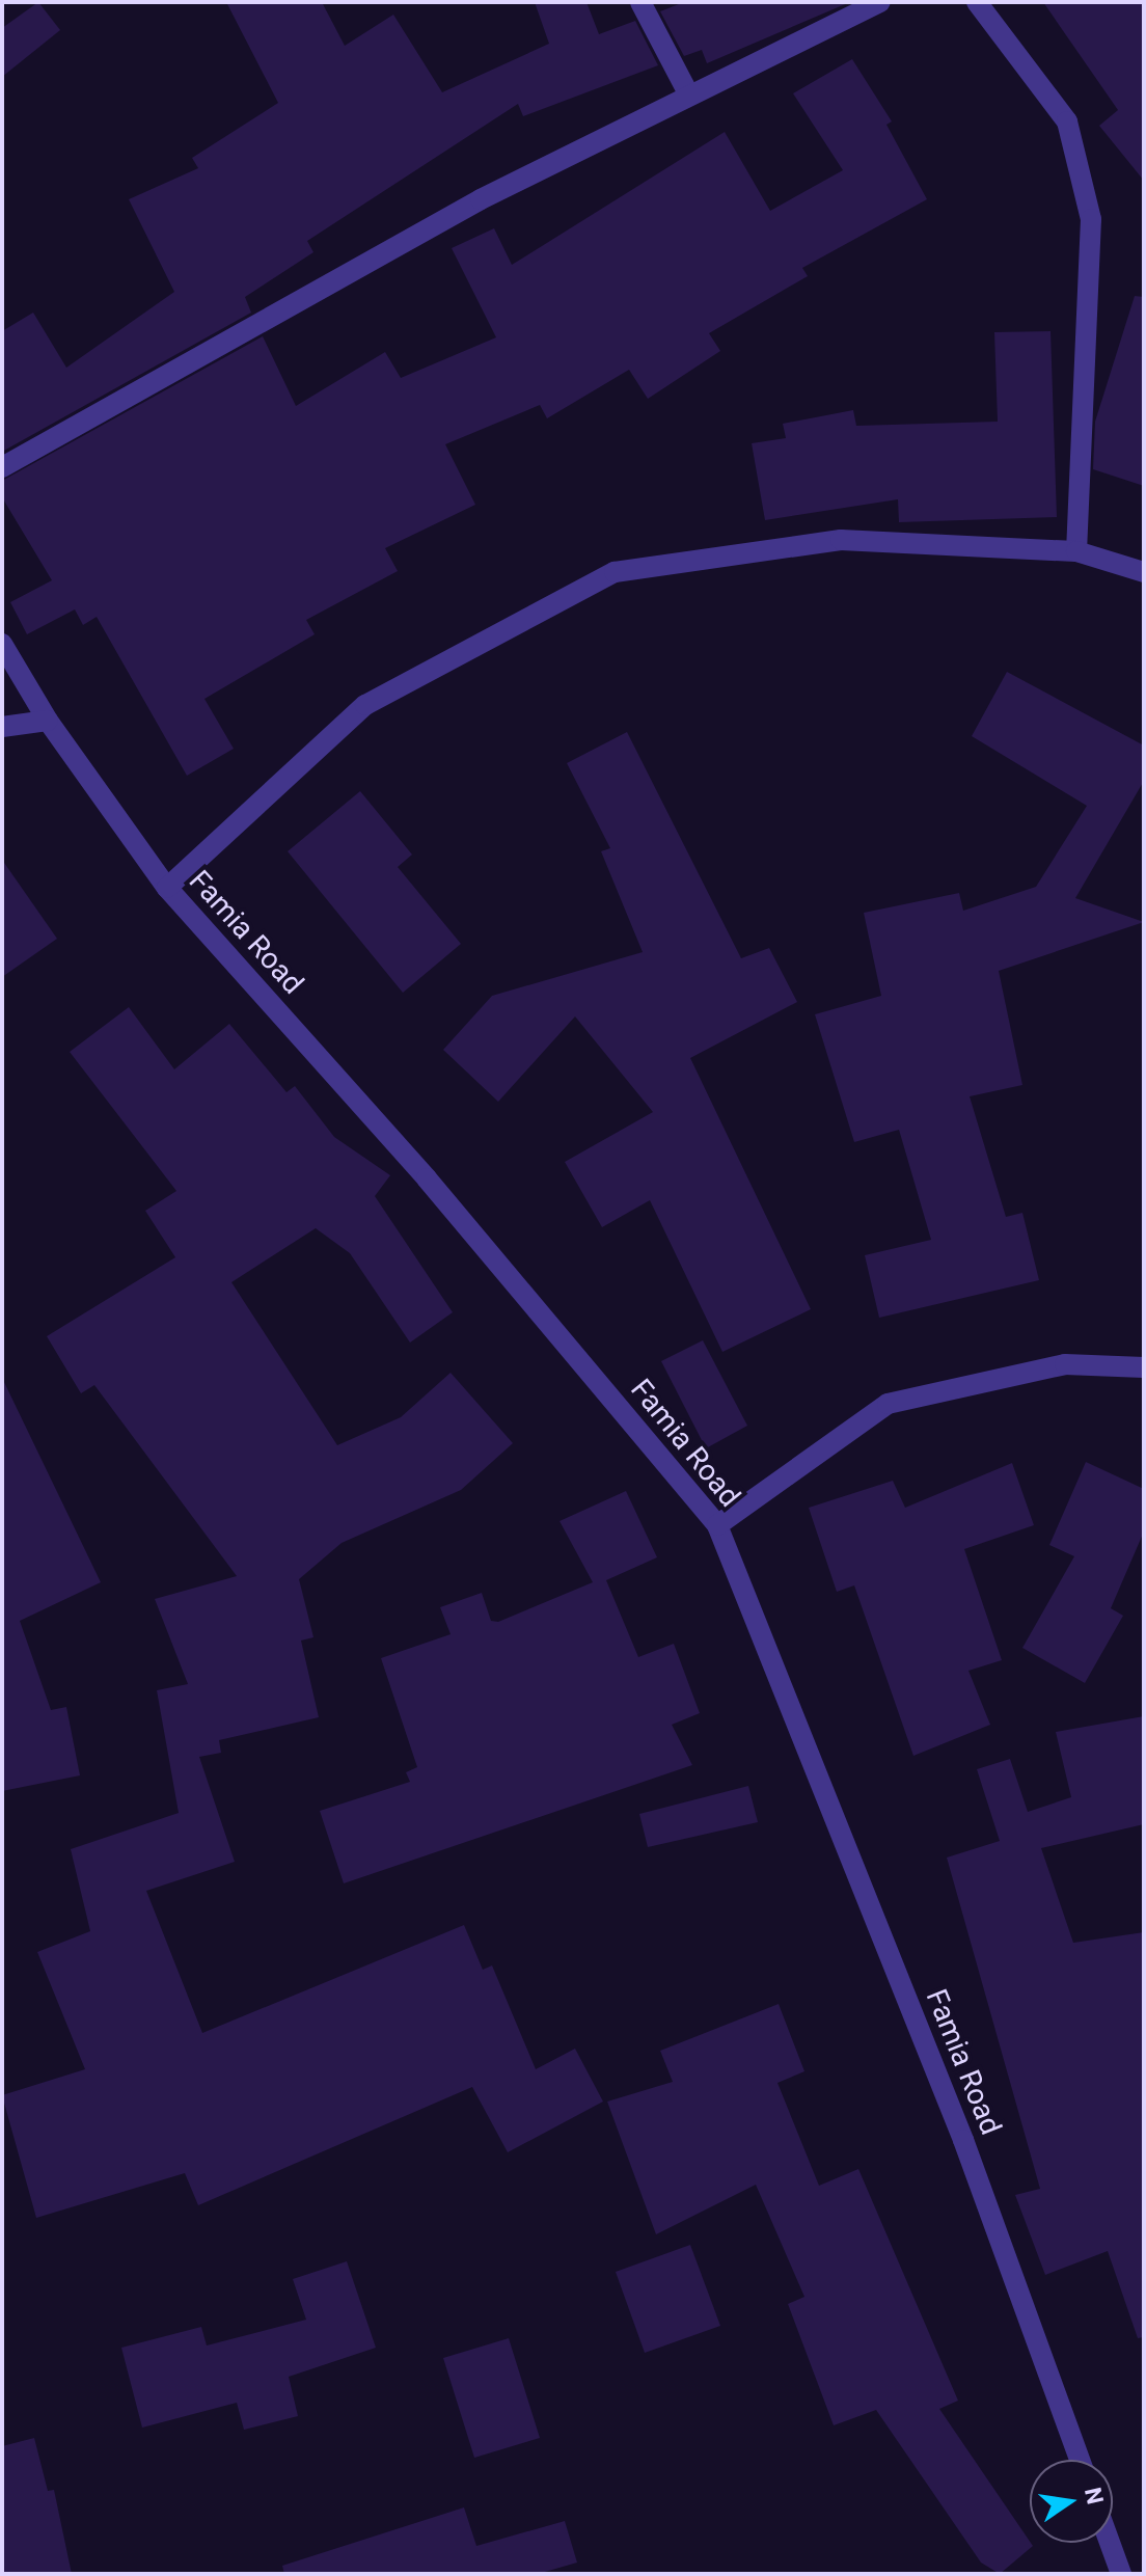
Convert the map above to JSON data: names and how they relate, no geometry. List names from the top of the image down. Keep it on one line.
{"streets":{"street":["Famia Road"]},"north":"right"}
